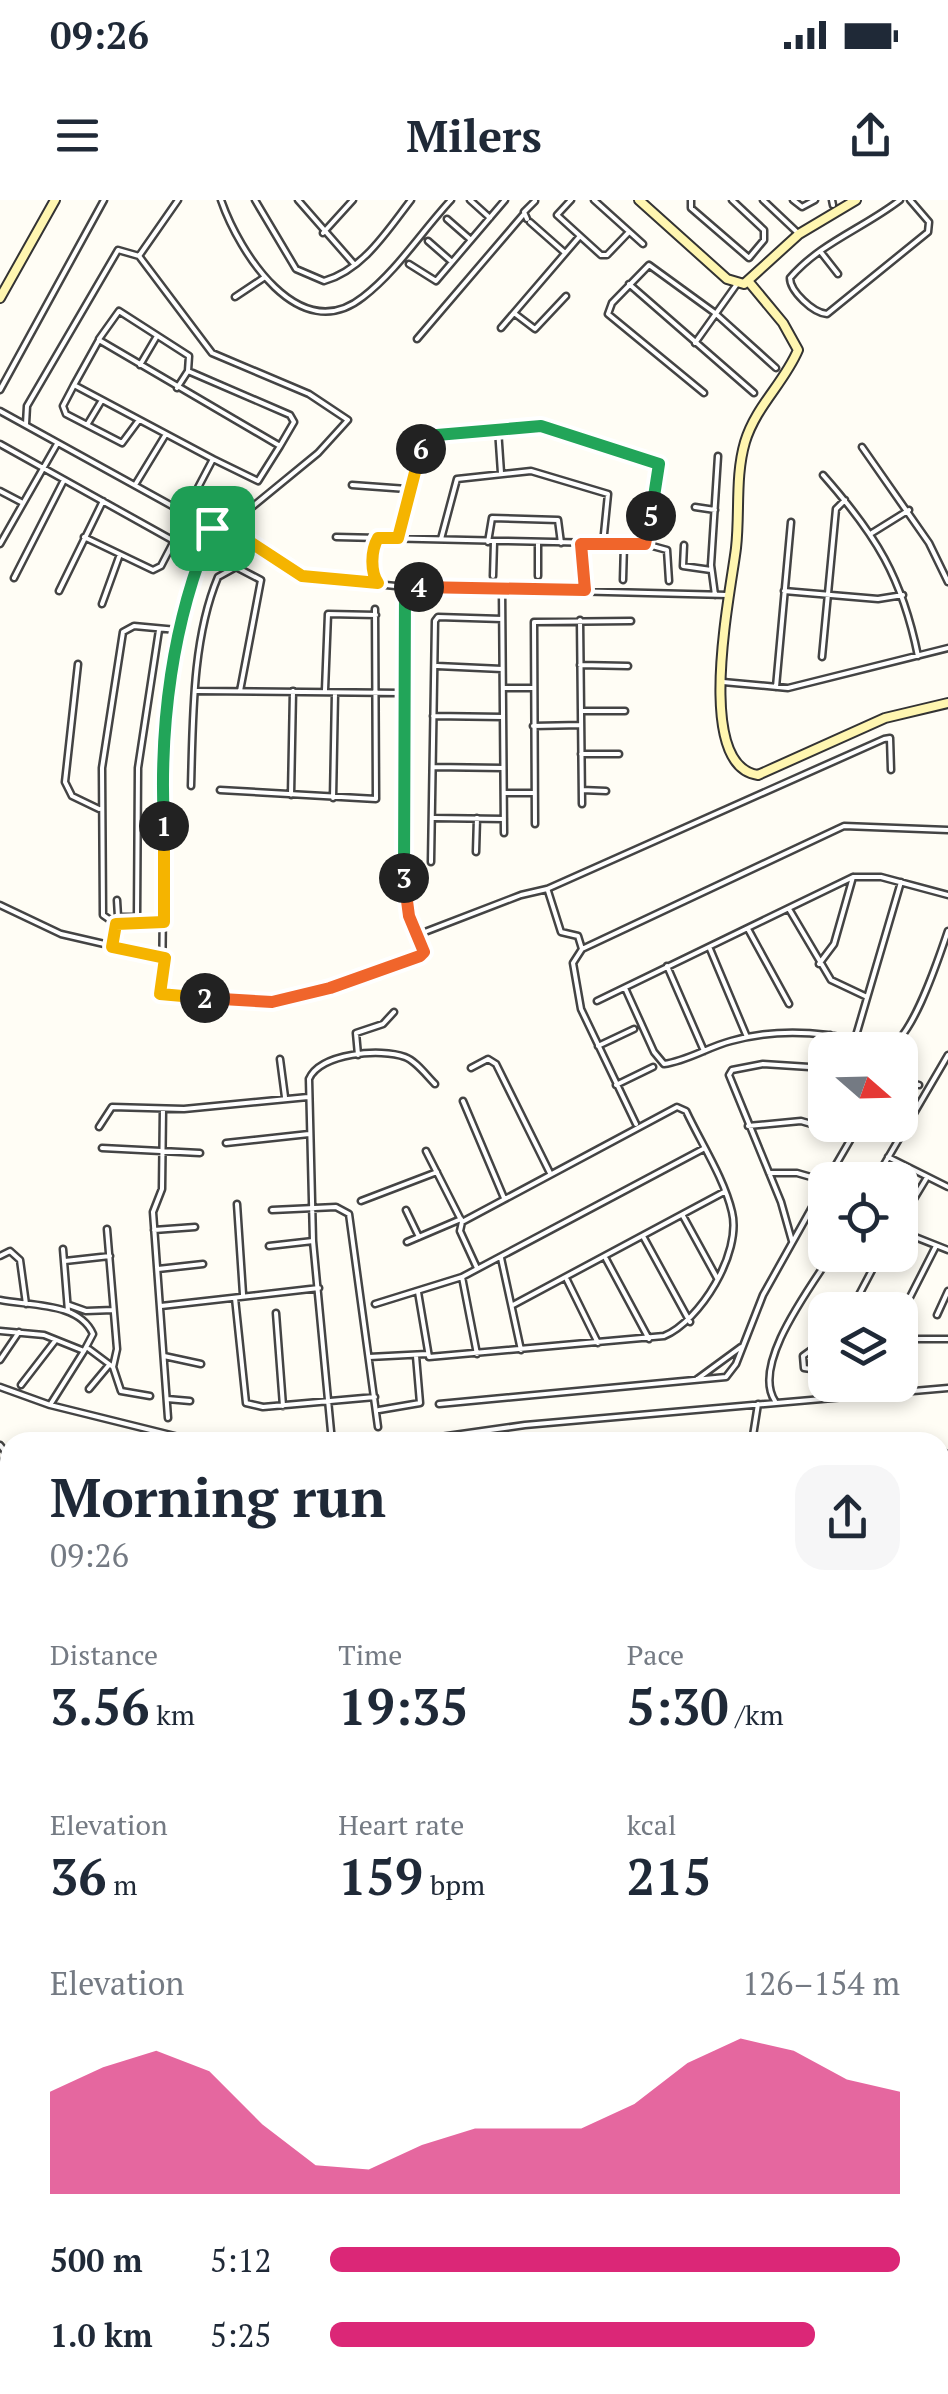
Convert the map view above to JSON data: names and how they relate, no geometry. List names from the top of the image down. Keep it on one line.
{"north":"right","page":{"status":"09:26","header":"Milers","pins":["6","5","4","1","3","2"],"heading":["Morning run","09:26"],"stats":[["Distance","3.56 km"],["Time","19:35"],["Pace","5:30 /km"],["Elevation","36 m"],["Heart rate","159 bpm"],["kcal","215"]],"chart":["Elevation","126–154 m"],"list":[{"name":"500 m","note":"5:12"},{"name":"1.0 km","note":"5:25"}]}}
